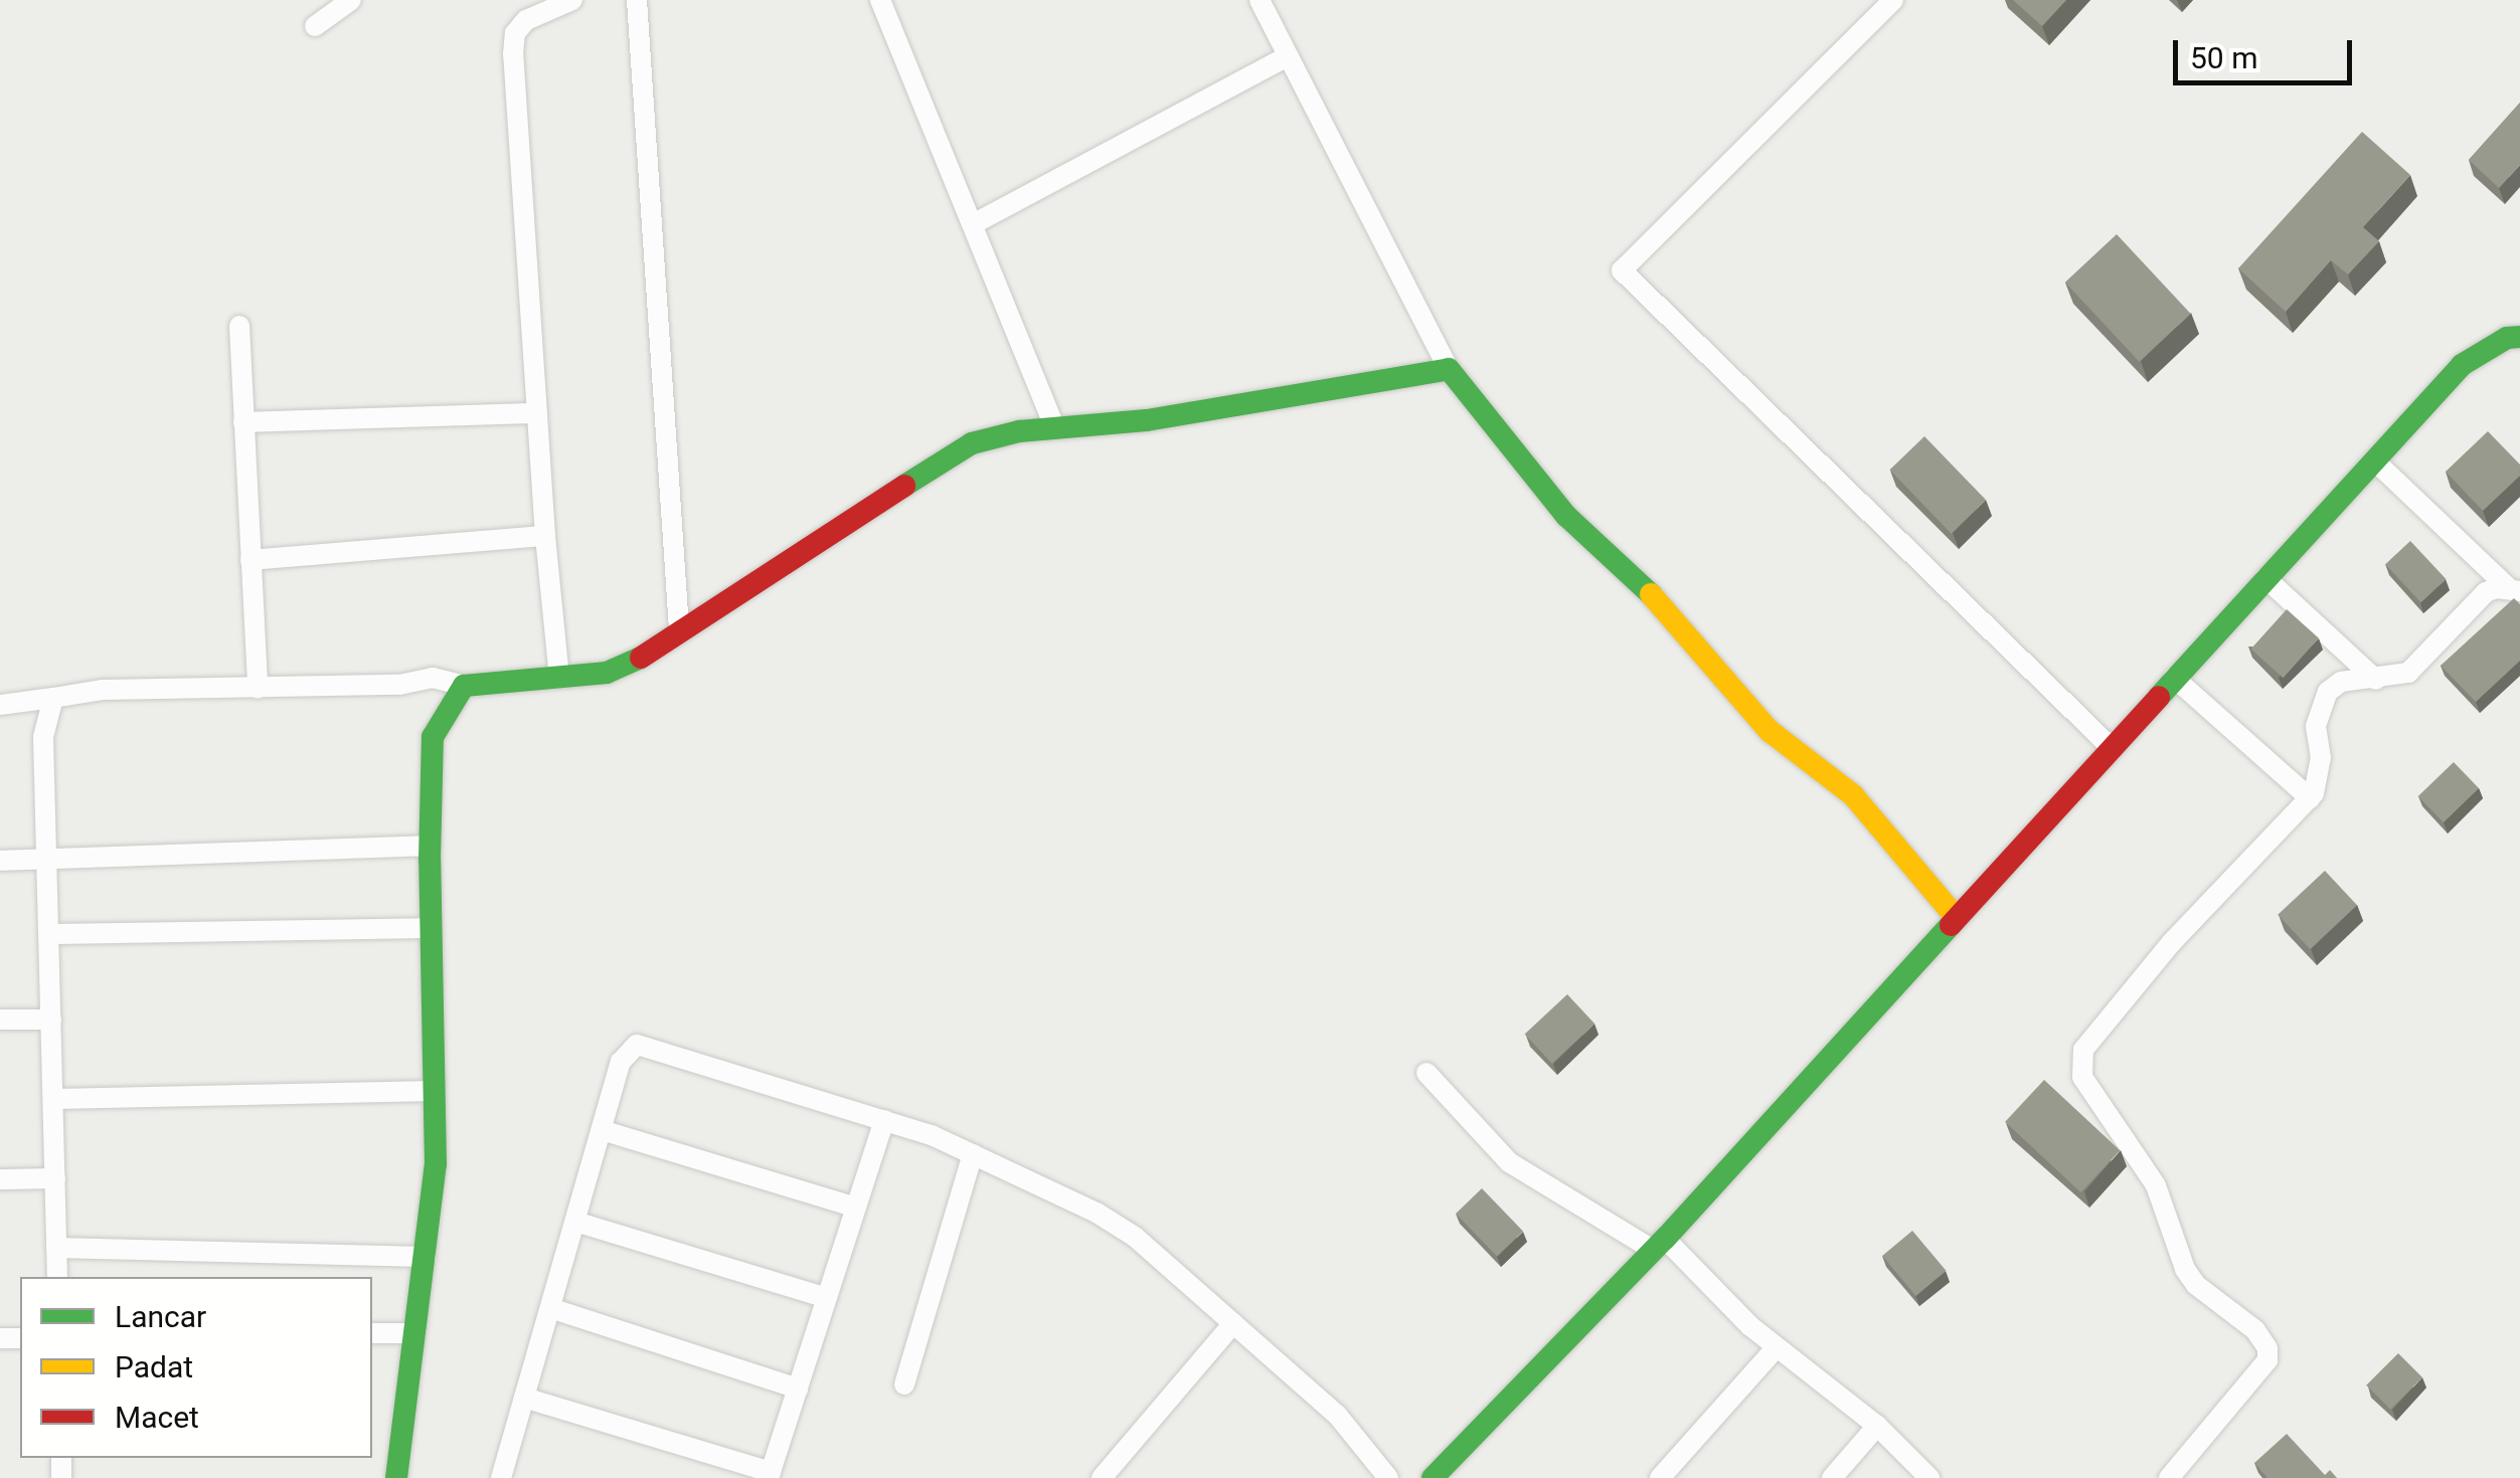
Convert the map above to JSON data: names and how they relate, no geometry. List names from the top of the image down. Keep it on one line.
{"legend":["Lancar","Padat","Macet"],"scale_bar":"50 m"}
